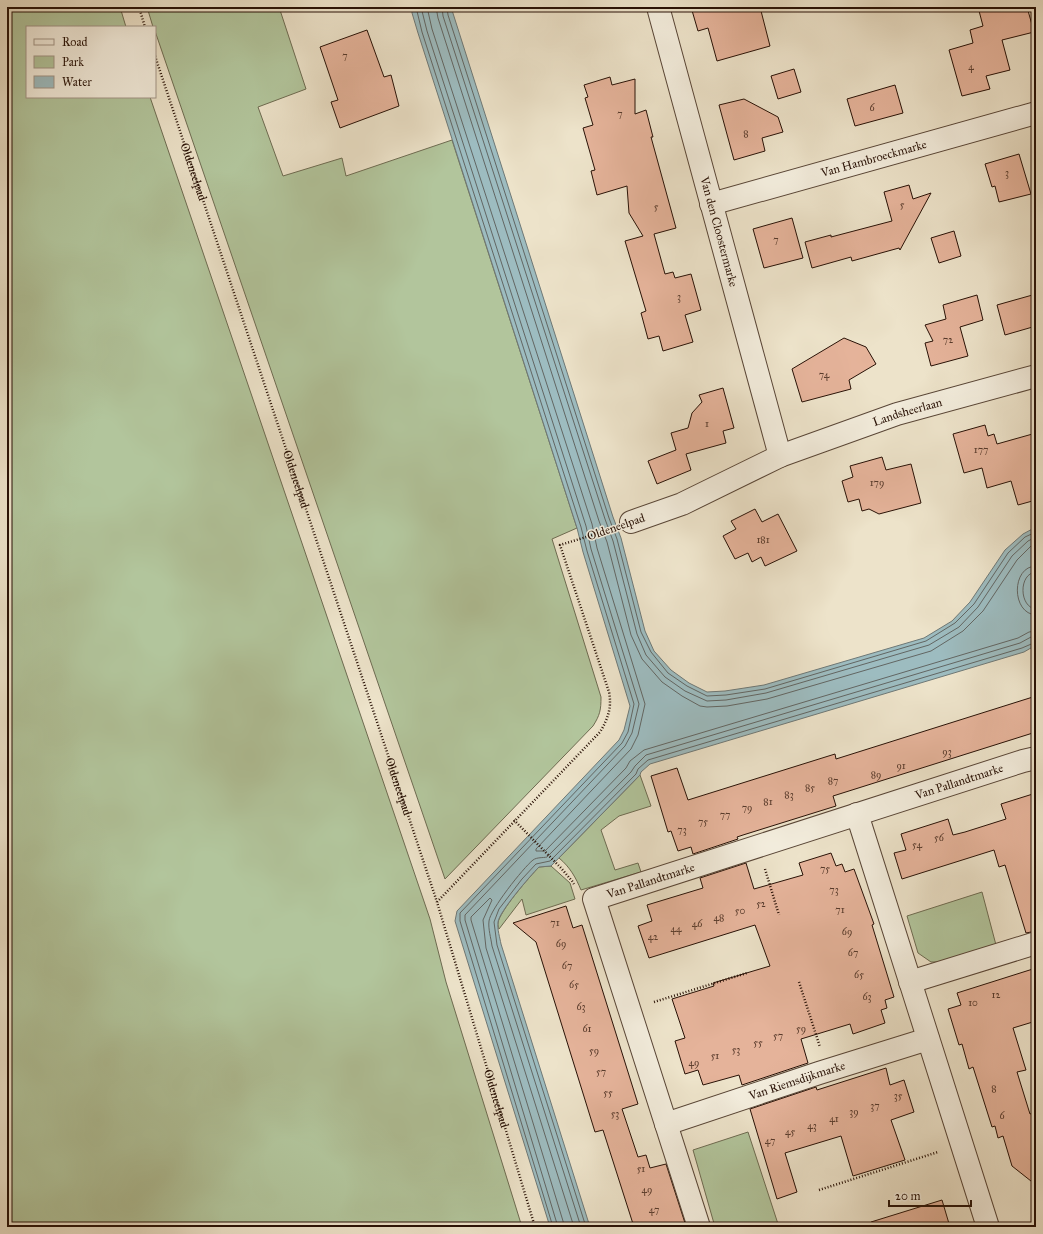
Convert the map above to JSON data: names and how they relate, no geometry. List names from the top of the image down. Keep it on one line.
{"streets":{"street":["Van Hambroeckmarke","Oldeneelpad","Van den Cloostermarke","Landsheerlaan","Van Pallandtmarke","Van Riemsdijkmarke"]},"crossings":[["Van Hambroeckmarke","Van den Cloostermarke"],["Oldeneelpad","Van den Cloostermarke"],["Oldeneelpad","Landsheerlaan"],["Van den Cloostermarke","Landsheerlaan"],["Van Pallandtmarke","Van Riemsdijkmarke"]],"house_numbers":["7","4","6","7","8","3","5","5","7","3","72","74","1","177","179","181","93","91","89","87","85","83","81","79","77","75","73","56","54","75","73","52","71","50","48","71","46","44","69","42","69","67","67","65","65","12","63","10","63","61","59","57","55","53","59","51","49","57","8","55","35","37","39","53","6","41","43","45","47","51","49","47"],"legend":["Road","Park","Water"],"scale_bar":"20 m"}
